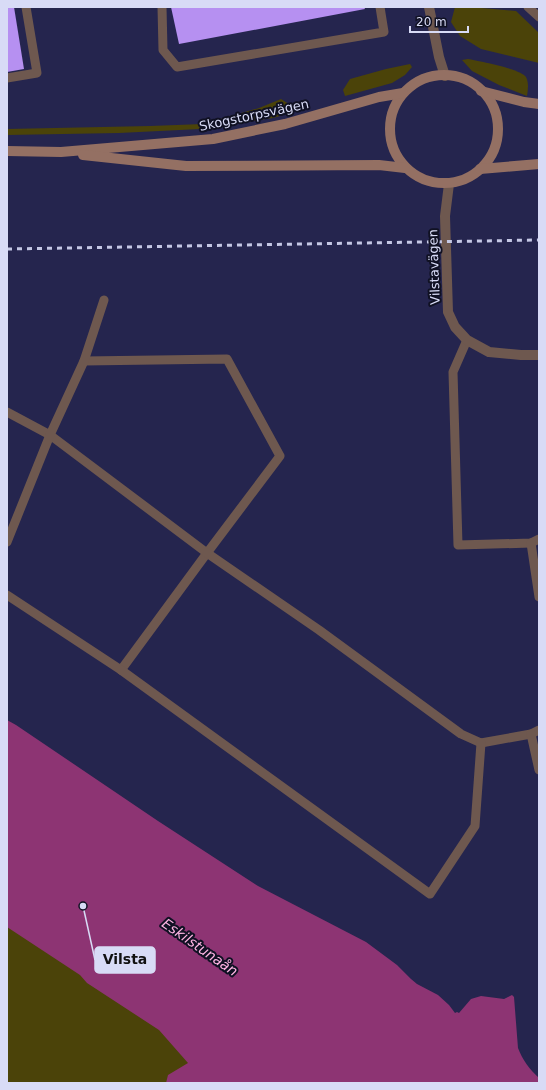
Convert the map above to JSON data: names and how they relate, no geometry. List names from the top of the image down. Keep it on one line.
{"streets":{"main road":["Skogstorpsvägen"],"street":["Vilstavägen"]},"crossings":[["Skogstorpsvägen","Vilstavägen"]],"water":["Eskilstunaån"],"places":["Vilsta"],"scale_bar":"20 m"}
